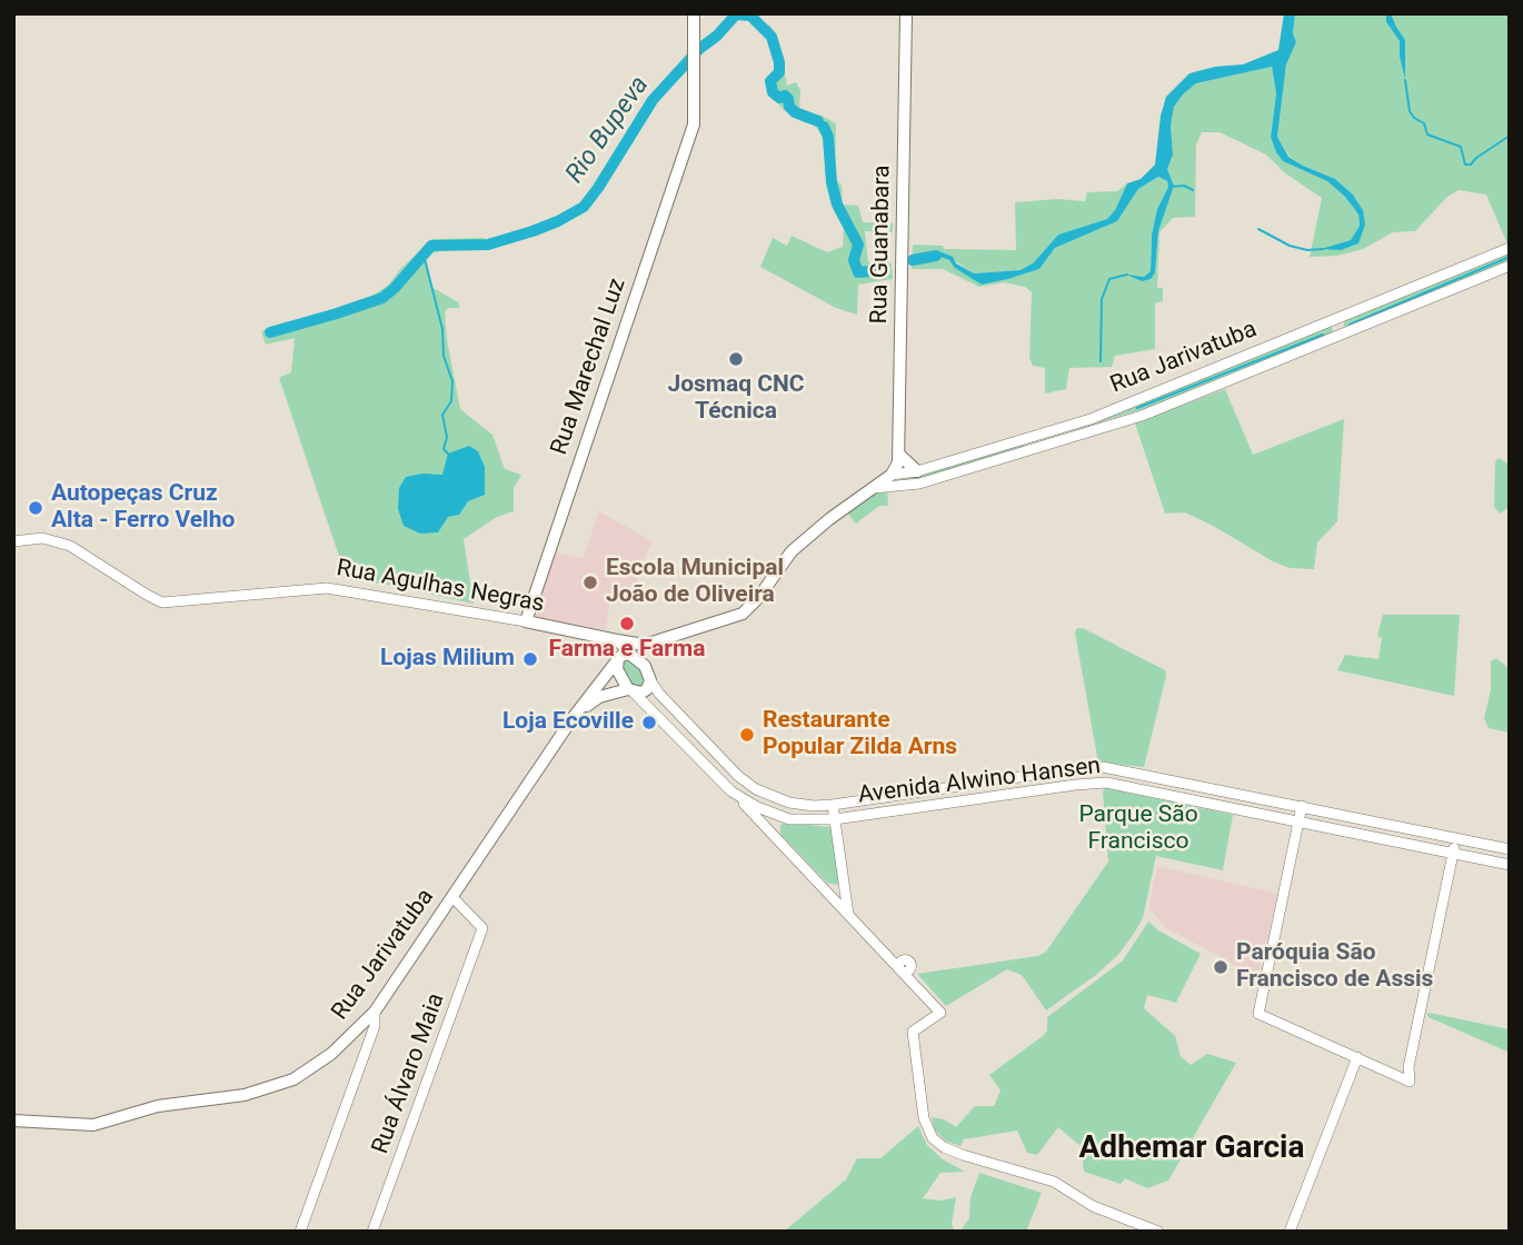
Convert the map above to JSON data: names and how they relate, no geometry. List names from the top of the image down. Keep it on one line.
{"streets":{"main road":["Rua Guanabara","Rua Jarivatuba","Rua Marechal Luz","Rua Agulhas Negras"],"street":["Avenida Alwino Hansen","Rua Álvaro Maia"]},"crossings":[["Rua Guanabara","Rua Jarivatuba"],["Rua Jarivatuba","Rua Agulhas Negras"],["Rua Jarivatuba","Avenida Alwino Hansen"],["Rua Jarivatuba","Rua Álvaro Maia"],["Rua Marechal Luz","Rua Agulhas Negras"]],"districts":["Adhemar Garcia"],"water":["Rio Bupeva"],"parks":["Parque São Francisco"],"places":["Josmaq CNC Técnica","Autopeças Cruz Alta - Ferro Velho","Escola Municipal João de Oliveira","Farma e Farma","Lojas Milium","Loja Ecoville","Restaurante Popular Zilda Arns","Paróquia São Francisco de Assis"]}
